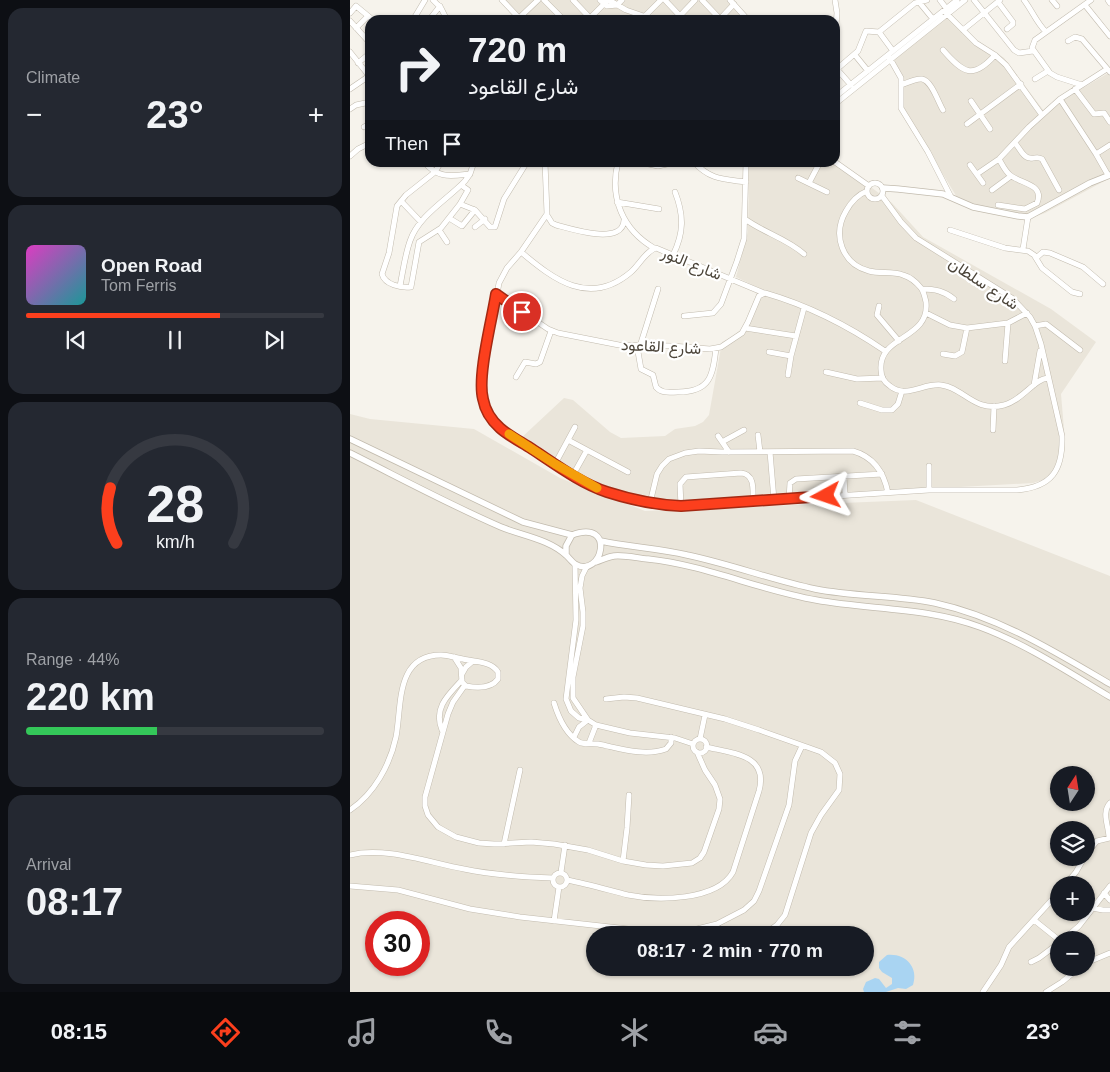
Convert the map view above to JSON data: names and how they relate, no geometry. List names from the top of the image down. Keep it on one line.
{"streets":{"street":["شارع النور","شارع سلطان","شارع القاعود"]},"crossings":[["شارع النور","شارع القاعود"]],"north":"top","page":{"tile":["Climate",["Range · 44%","220 km"],["Arrival","08:17"]],"turn":["720 m","شارع القاعود"],"heat":["−","23°","+"],"then":"Then","song":["Open Road","Tom Ferris"],"map_buttons":["+","−"],"limit":"30","trip":"08:17 · 2 min · 770 m","tabs":["08:15","23°"],"gauge":["28","km/h"]}}
